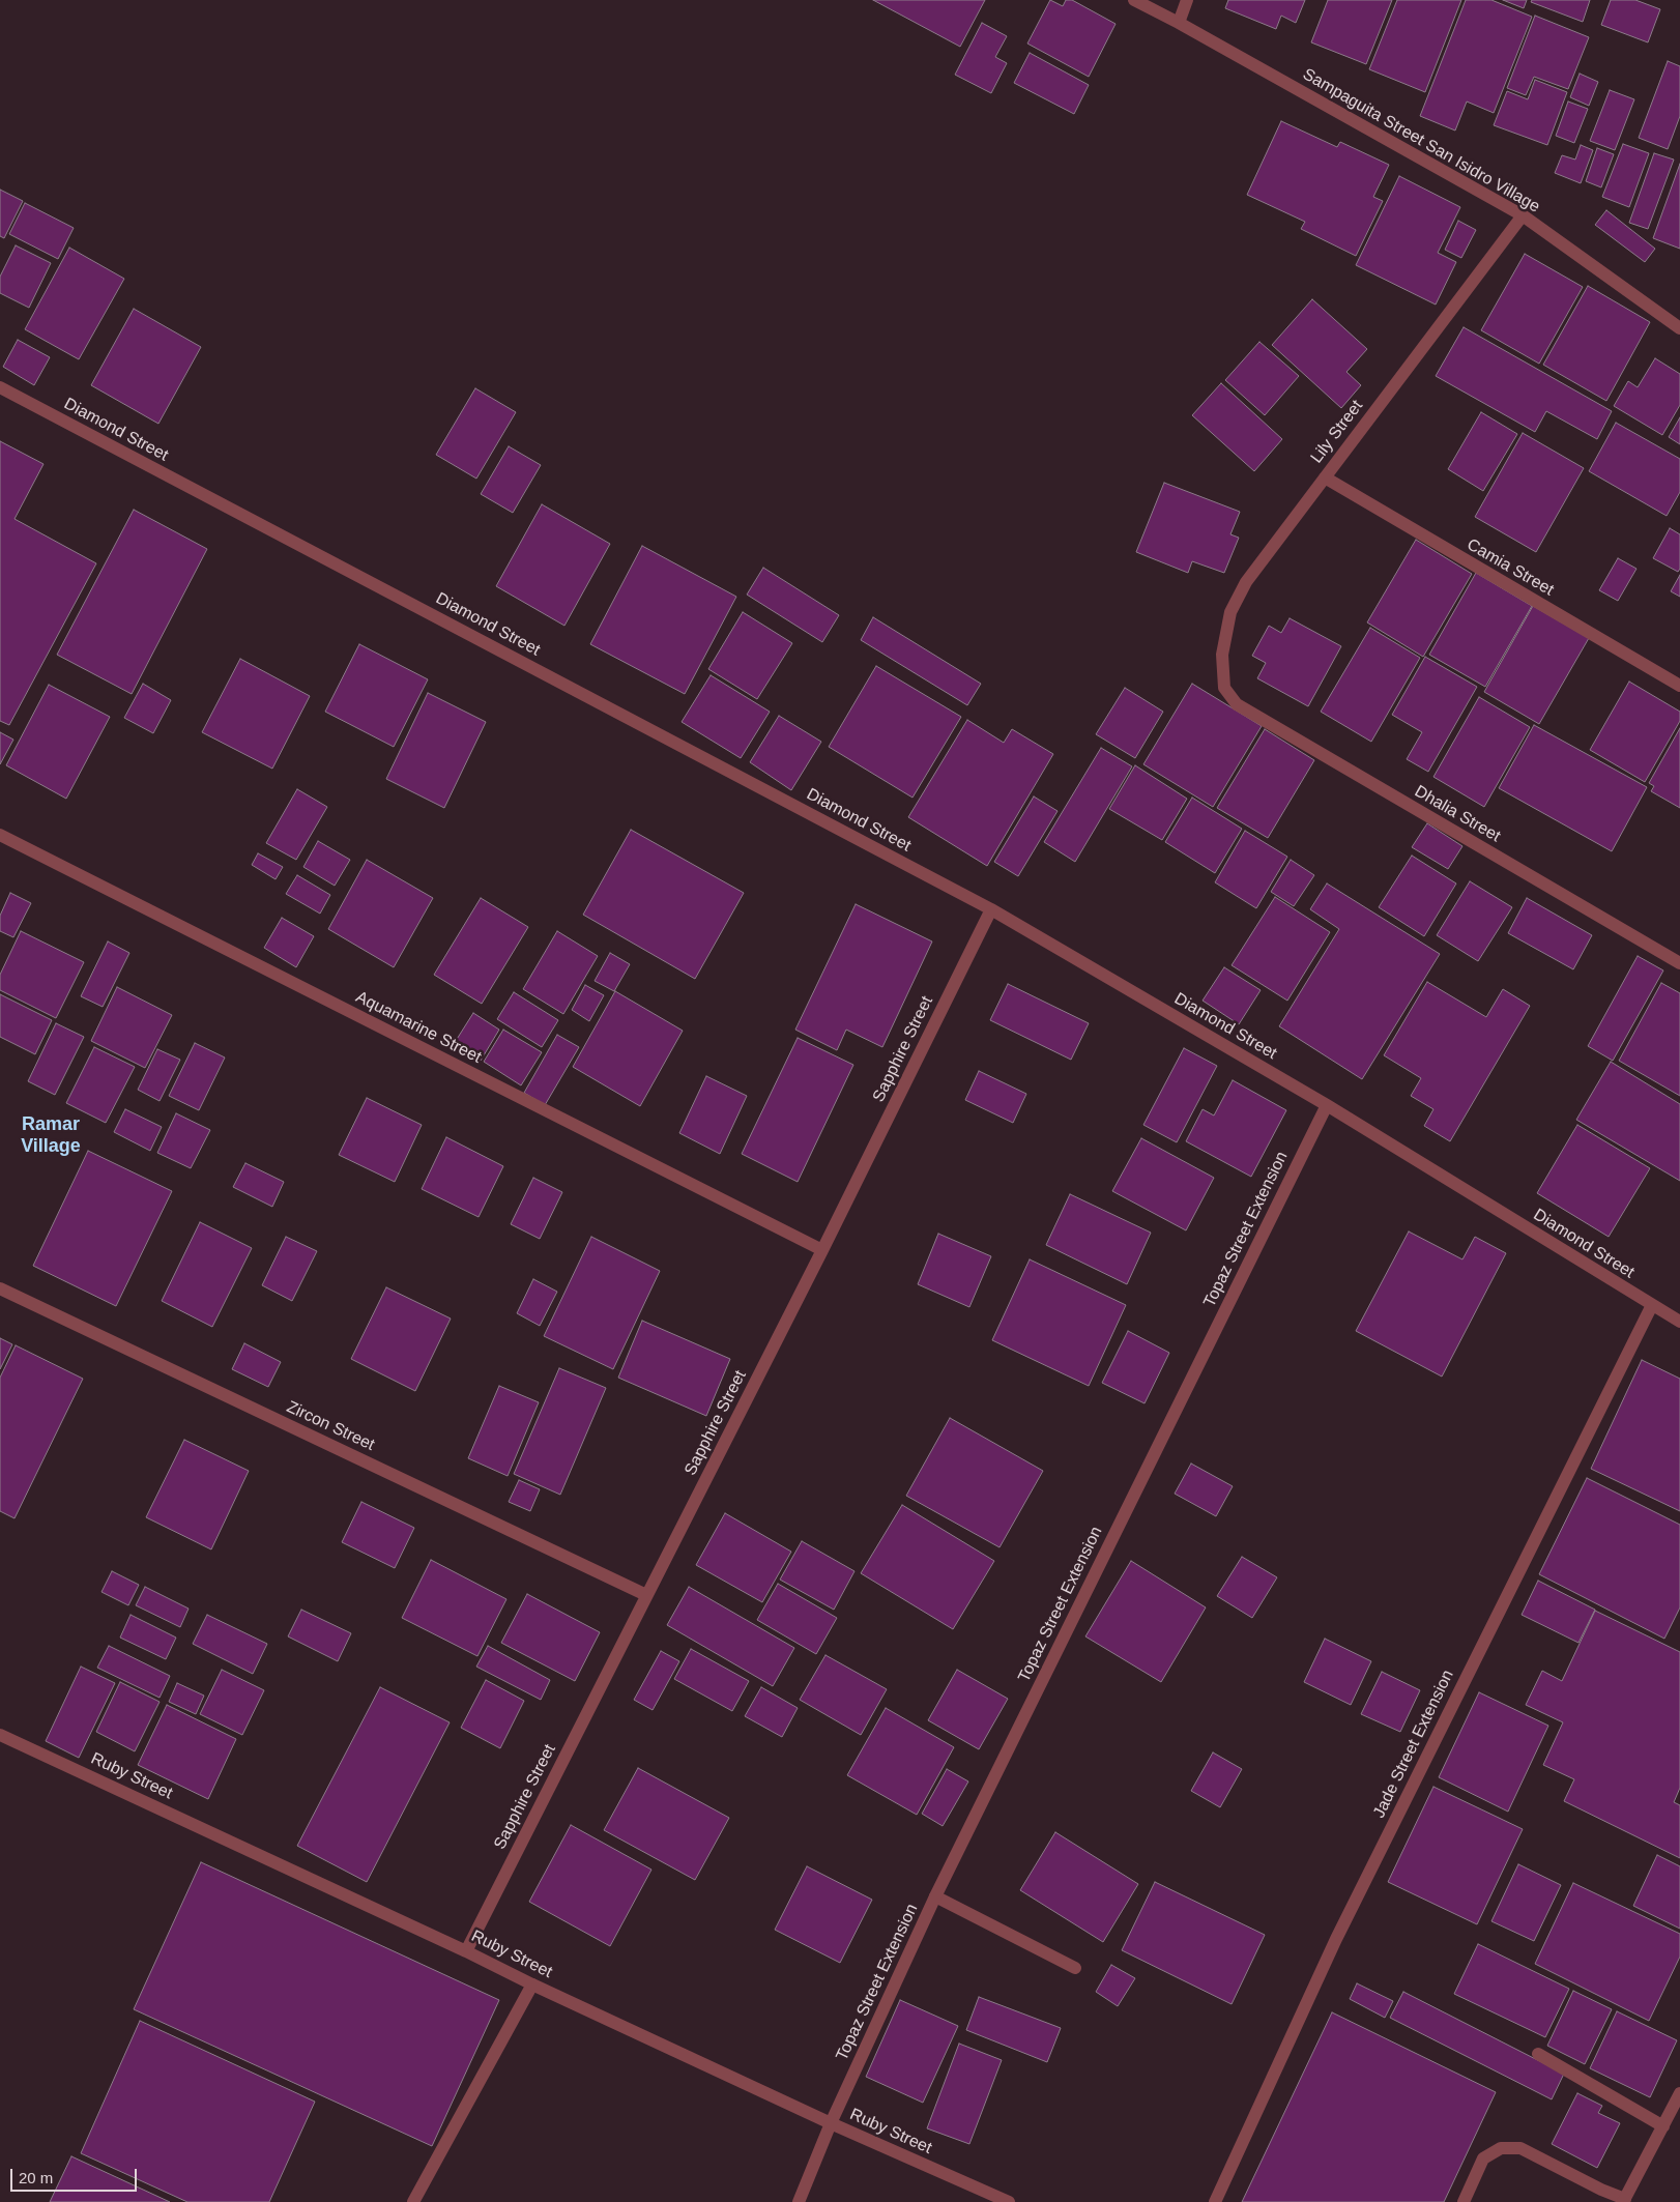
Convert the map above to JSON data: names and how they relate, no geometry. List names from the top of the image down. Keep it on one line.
{"streets":{"street":["Sampaguita Street San Isidro Village","Diamond Street","Lily Street","Camia Street","Dhalia Street","Aquamarine Street","Sapphire Street","Topaz Street Extension","Zircon Street","Jade Street Extension","Ruby Street"]},"crossings":[["Sampaguita Street San Isidro Village","Lily Street"],["Diamond Street","Sapphire Street"],["Diamond Street","Topaz Street Extension"],["Diamond Street","Jade Street Extension"],["Lily Street","Camia Street"],["Lily Street","Dhalia Street"],["Aquamarine Street","Sapphire Street"],["Sapphire Street","Zircon Street"],["Sapphire Street","Ruby Street"],["Topaz Street Extension","Ruby Street"]],"districts":["Ramar Village"],"scale_bar":"20 m"}
